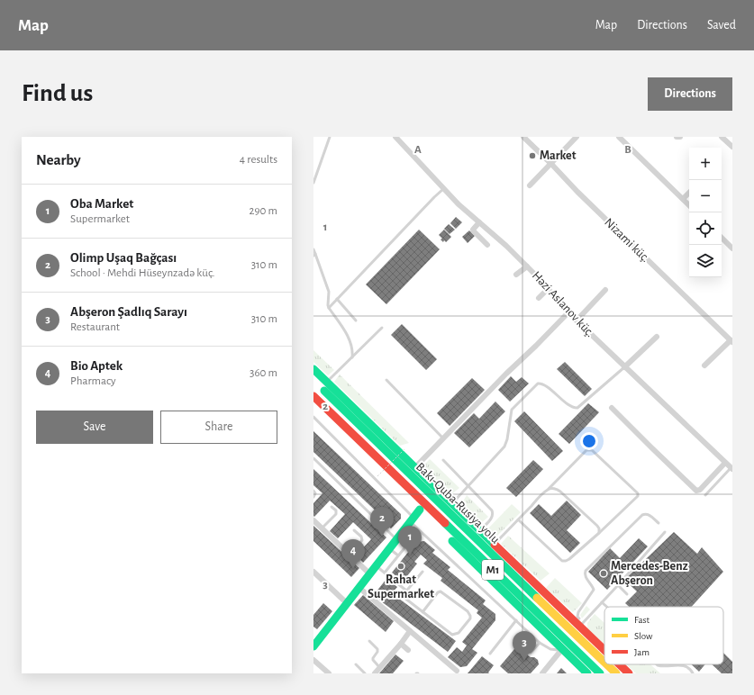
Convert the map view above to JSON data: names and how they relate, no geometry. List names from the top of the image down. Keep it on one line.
{"streets":{"main road":["Bakı-Quba-Rusiya yolu","M1"],"street":["Nizami küç.","Həzi Aslanov küç."]},"places":["Market","Rahat Supermarket","Mercedes-Benz Abşeron"],"legend":["Fast","Slow","Jam"],"page":{"header":"Map","nav":["Map","Directions","Saved"],"buttons":["Directions",["Save","Share"]],"title":"Find us","heading":["Nearby","4 results"],"map_buttons":["+","−"],"list":[{"mark":"1","name":"Oba Market","note":"Supermarket","value":"290 m"},{"mark":"2","name":"Olimp Uşaq Bağçası","note":"School · Mehdi Hüseynzadə küç.","value":"310 m"},{"mark":"3","name":"Abşeron Şadlıq Sarayı","note":"Restaurant","value":"310 m"},{"mark":"4","name":"Bio Aptek","note":"Pharmacy","value":"360 m"}],"pins":["2","1","4","3"]},"grid":{"columns":["A","B"],"rows":["1","2","3"]}}
